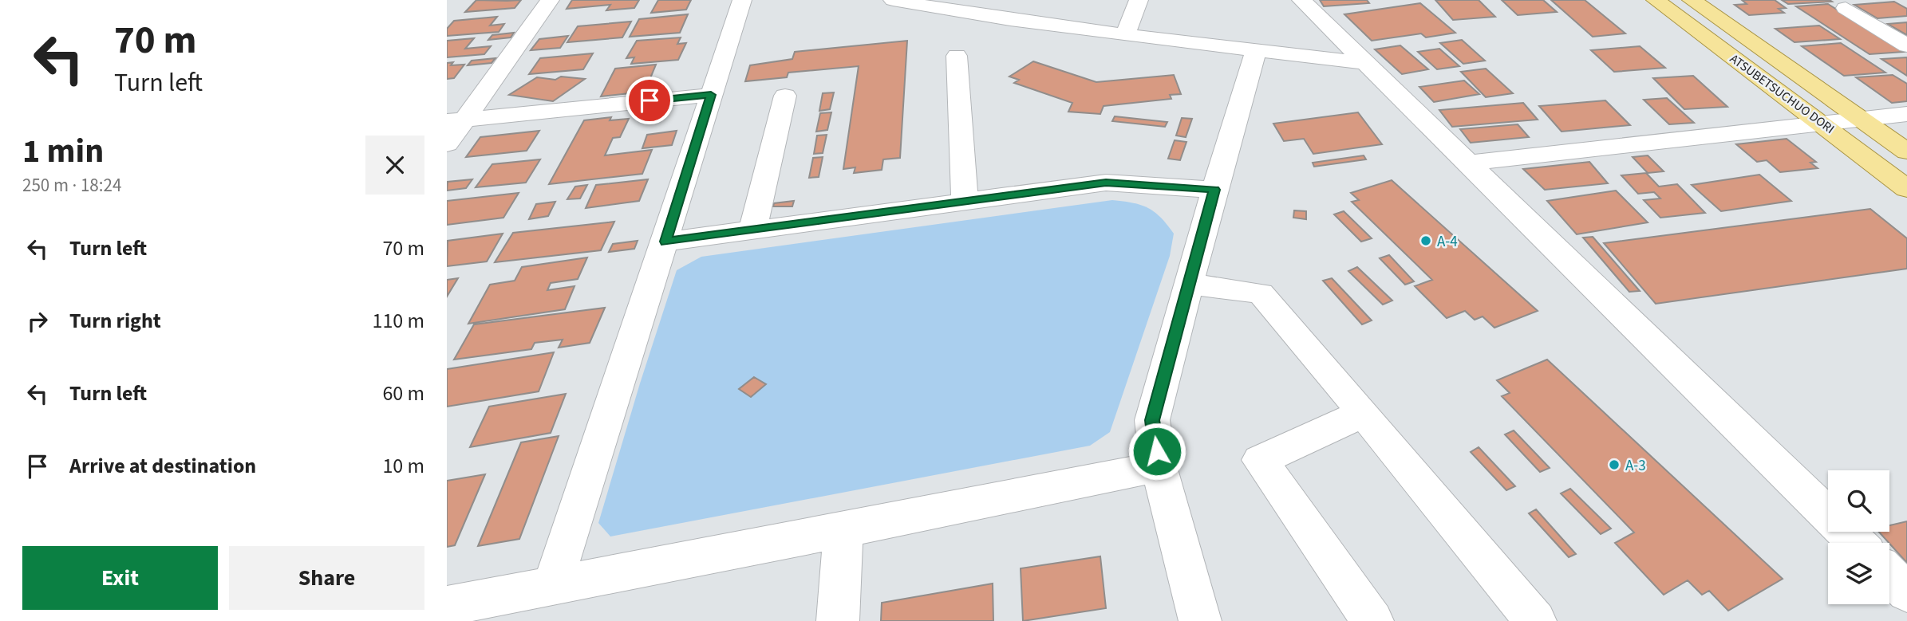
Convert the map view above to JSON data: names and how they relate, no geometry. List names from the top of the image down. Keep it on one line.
{"streets":{"main road":["ATSUBETSUCHUO DORI"]},"places":["A-4","A-3"],"page":{"turn":["70 m","Turn left"],"heading":["1 min","250 m · 18:24"],"list":[{"name":"Turn left","value":"70 m"},{"name":"Turn right","value":"110 m"},{"name":"Turn left","value":"60 m"},{"name":"Arrive at destination","value":"10 m"}],"buttons":["Exit","Share"]}}
